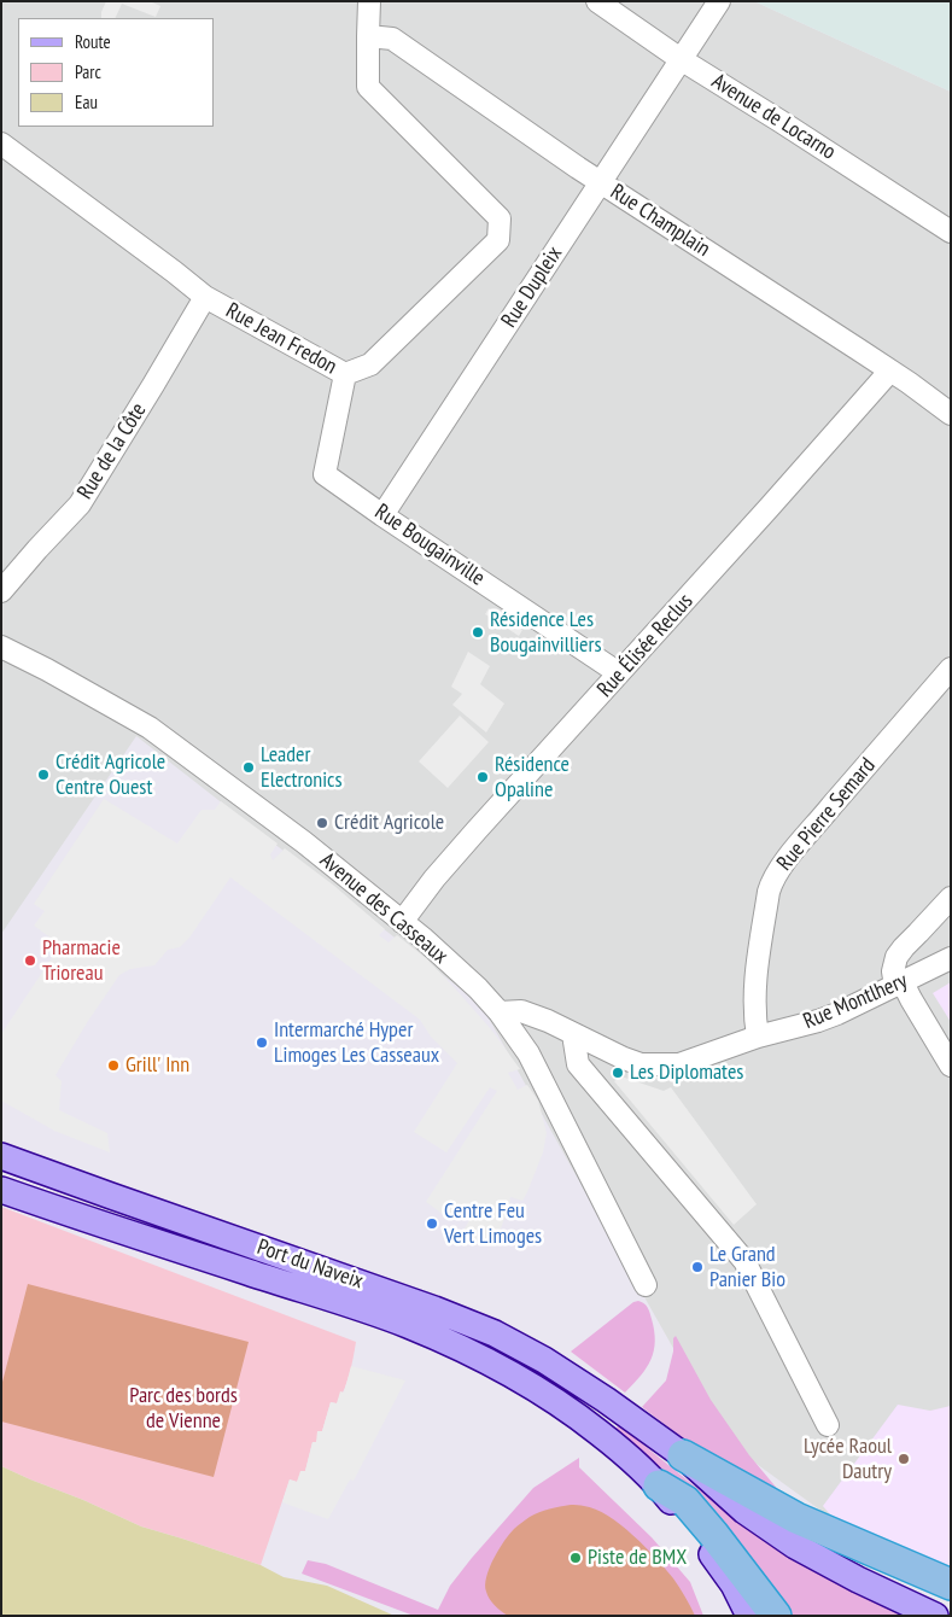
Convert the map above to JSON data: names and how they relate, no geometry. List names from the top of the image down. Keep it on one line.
{"streets":{"main road":["Port du Naveix"],"street":["Avenue de Locarno","Rue Champlain","Rue Dupleix","Rue Jean Fredon","Rue de la Côte","Rue Bougainville","Rue Élisée Reclus","Rue Pierre Semard","Avenue des Casseaux","Rue Montlhery"]},"crossings":[["Avenue de Locarno","Rue Dupleix"],["Rue Champlain","Rue Dupleix"],["Rue Champlain","Rue Jean Fredon"],["Rue Champlain","Rue Élisée Reclus"],["Rue Dupleix","Rue Bougainville"],["Rue Jean Fredon","Rue de la Côte"],["Rue Jean Fredon","Rue Bougainville"],["Rue Bougainville","Rue Élisée Reclus"],["Rue Élisée Reclus","Avenue des Casseaux"],["Rue Pierre Semard","Rue Montlhery"]],"parks":["Parc des bords de Vienne"],"places":["Résidence Les Bougainvilliers","Leader Electronics","Crédit Agricole Centre Ouest","Résidence Opaline","Crédit Agricole","Pharmacie Trioreau","Intermarché Hyper Limoges Les Casseaux","Grill' Inn","Les Diplomates","Centre Feu Vert Limoges","Le Grand Panier Bio","Lycée Raoul Dautry","Piste de BMX"],"legend":["Route","Parc","Eau"]}
